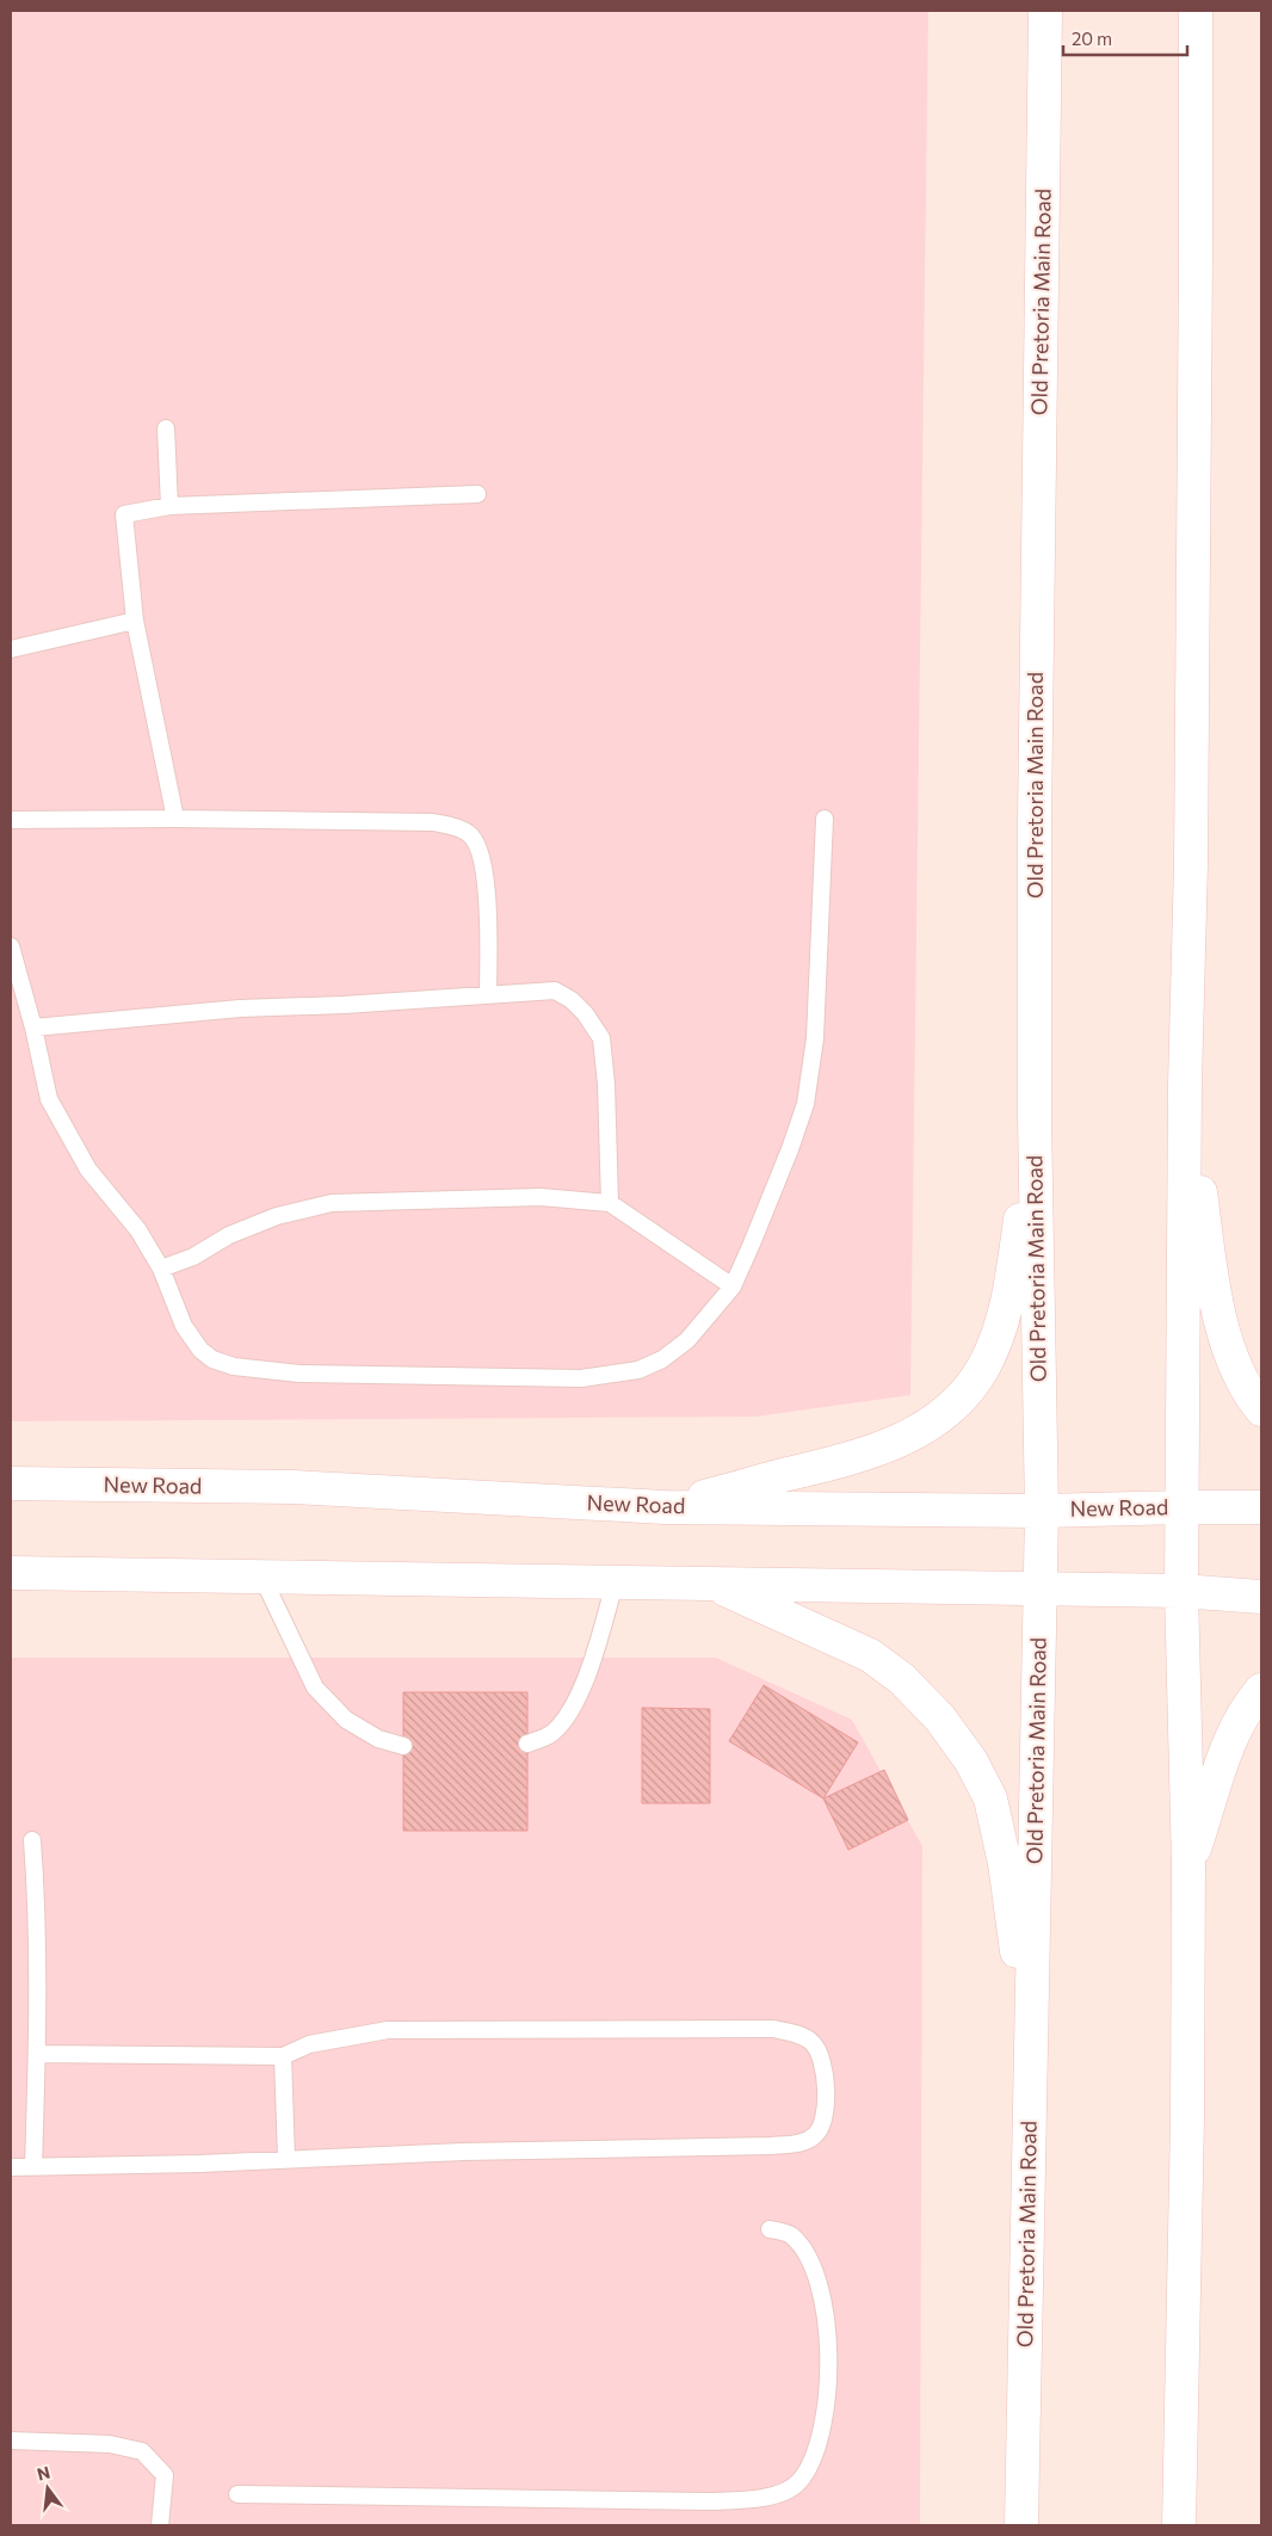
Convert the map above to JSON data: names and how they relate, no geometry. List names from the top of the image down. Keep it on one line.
{"streets":{"main road":["Old Pretoria Main Road","New Road"]},"crossings":[["Old Pretoria Main Road","New Road"]],"scale_bar":"20 m","north":"top"}
